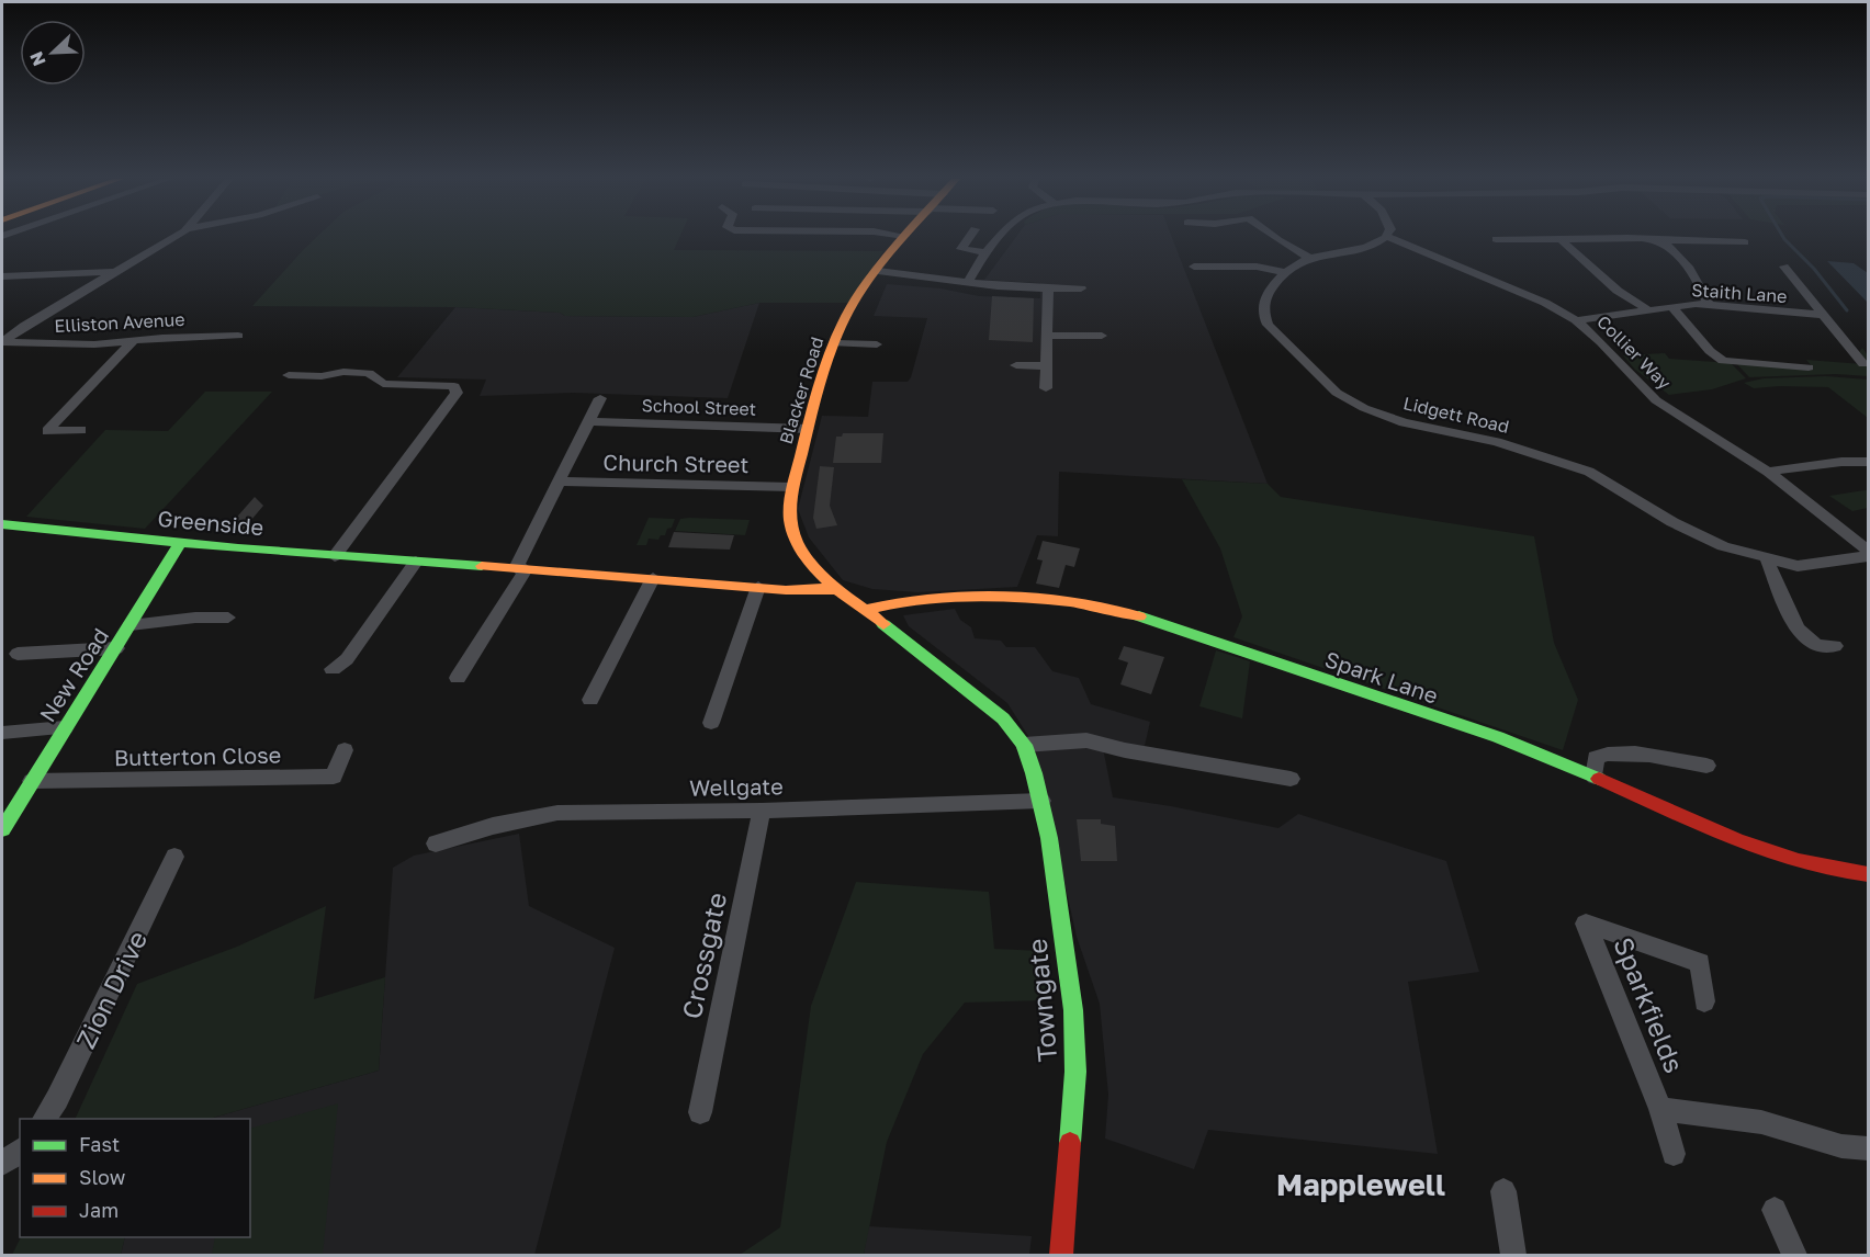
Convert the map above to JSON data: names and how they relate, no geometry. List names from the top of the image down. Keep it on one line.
{"streets":{"main road":["Blacker Road","Greenside","New Road","Spark Lane","Towngate"],"street":["Staith Lane","Elliston Avenue","Collier Way","School Street","Lidgett Road","Church Street","Butterton Close","Wellgate","Crossgate","Zion Drive","Sparkfields"]},"crossings":[["Staith Lane","Collier Way"],["Blacker Road","School Street"],["Blacker Road","Church Street"],["Blacker Road","Greenside"],["Blacker Road","Towngate"],["Greenside","New Road"],["Greenside","Towngate"],["New Road","Butterton Close"],["Spark Lane","Towngate"],["Wellgate","Crossgate"],["Wellgate","Towngate"]],"districts":["Mapplewell"],"legend":["Fast","Slow","Jam"],"north":"bottom left"}
